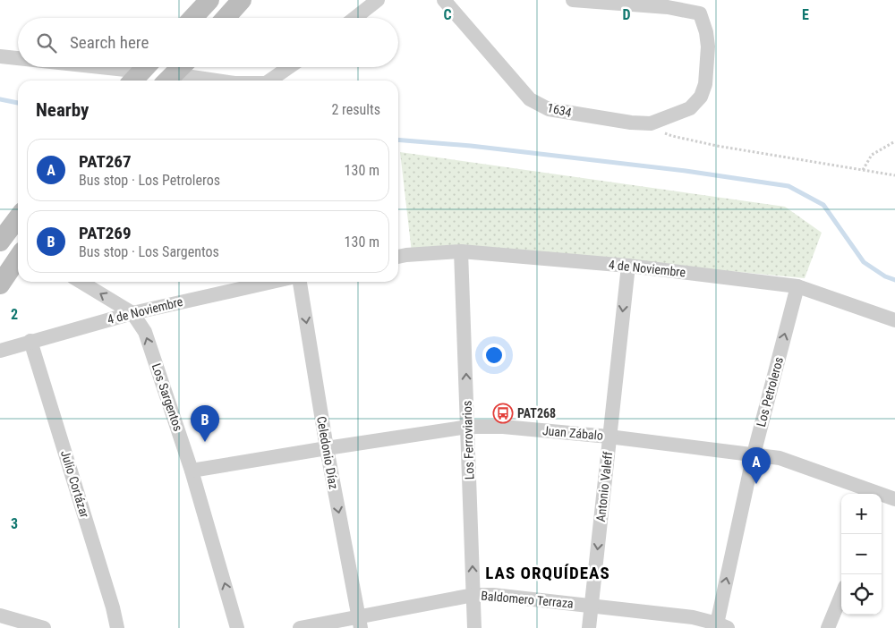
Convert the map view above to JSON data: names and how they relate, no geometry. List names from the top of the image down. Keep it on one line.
{"streets":{"street":["1634","4 de Noviembre","Los Petroleros","Los Sargentos","Juan Zábalo","Los Ferroviarios","Celedonio Díaz","Julio Cortázar","Antonio Valeff","Baldomero Terraza"]},"crossings":[["4 de Noviembre","Los Petroleros"],["4 de Noviembre","Los Sargentos"],["4 de Noviembre","Los Ferroviarios"],["4 de Noviembre","Julio Cortázar"],["4 de Noviembre","Antonio Valeff"],["Los Petroleros","Juan Zábalo"],["Los Petroleros","Baldomero Terraza"],["Los Sargentos","Juan Zábalo"],["Juan Zábalo","Los Ferroviarios"],["Juan Zábalo","Celedonio Díaz"],["Juan Zábalo","Antonio Valeff"],["Los Ferroviarios","Baldomero Terraza"],["Celedonio Díaz","Baldomero Terraza"],["Antonio Valeff","Baldomero Terraza"]],"one_way":["Los Petroleros","Los Sargentos","Los Ferroviarios","Celedonio Díaz","Antonio Valeff"],"districts":["LAS ORQUÍDEAS"],"places":{"bus stop":["PAT268"]},"page":{"search":"Search here","heading":["Nearby","2 results"],"list":[{"mark":"A","name":"PAT267","note":"Bus stop · Los Petroleros","value":"130 m"},{"mark":"B","name":"PAT269","note":"Bus stop · Los Sargentos","value":"130 m"}],"pins":["B","A"],"map_buttons":["+","−"]},"grid":{"columns":["C","D","E"],"rows":["2","3"]}}
